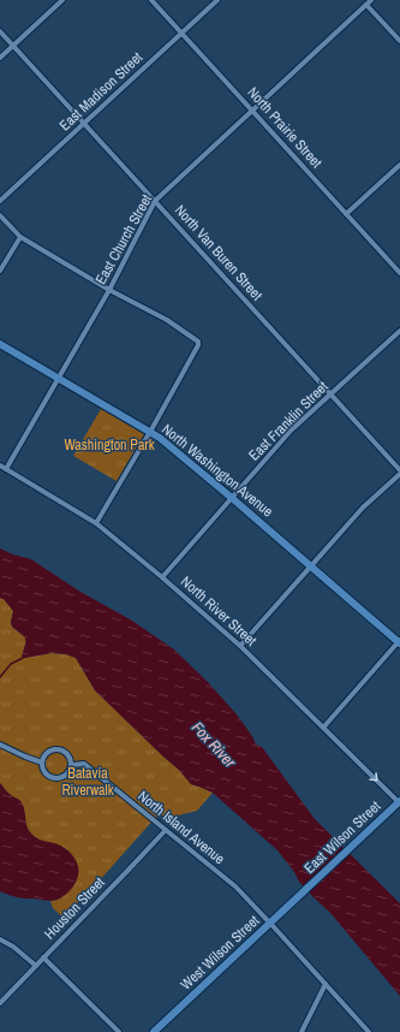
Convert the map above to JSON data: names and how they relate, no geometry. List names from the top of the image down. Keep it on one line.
{"streets":{"main road":["North Washington Avenue","East Wilson Street","West Wilson Street"],"street":["East Madison Street","North Prairie Street","East Church Street","North Van Buren Street","East Franklin Street","North River Street","North Island Avenue","Houston Street"]},"crossings":[["East Madison Street","North Prairie Street"],["East Madison Street","North Van Buren Street"],["North Prairie Street","East Church Street"],["East Church Street","North Van Buren Street"],["East Church Street","North Washington Avenue"],["East Church Street","North River Street"],["North Van Buren Street","East Franklin Street"],["East Franklin Street","North Washington Avenue"],["East Franklin Street","North River Street"],["North River Street","East Wilson Street"],["North Island Avenue","Houston Street"],["North Island Avenue","West Wilson Street"],["East Wilson Street","West Wilson Street"]],"water":["Fox River"],"parks":["Washington Park","Batavia Riverwalk"]}
